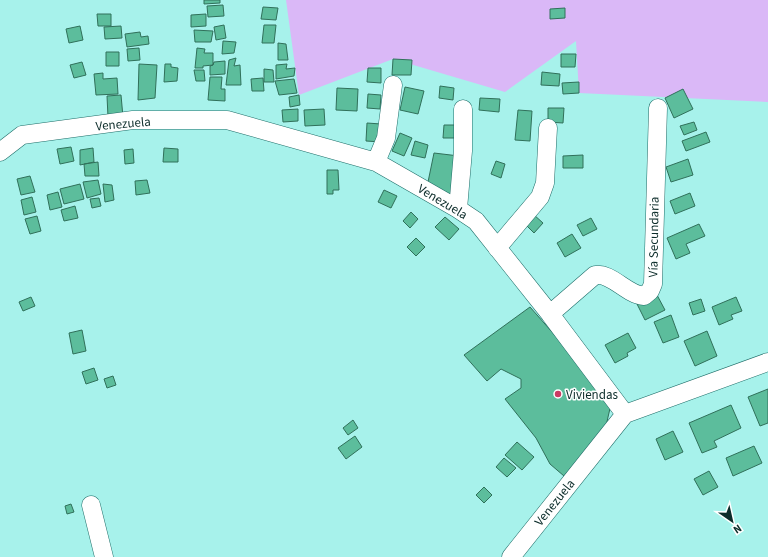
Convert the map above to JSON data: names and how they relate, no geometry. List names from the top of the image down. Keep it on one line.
{"streets":{"street":["Venezuela","Vía Secundaria"]},"crossings":[["Venezuela","Vía Secundaria"]],"places":["Viviendas"],"north":"bottom right"}
